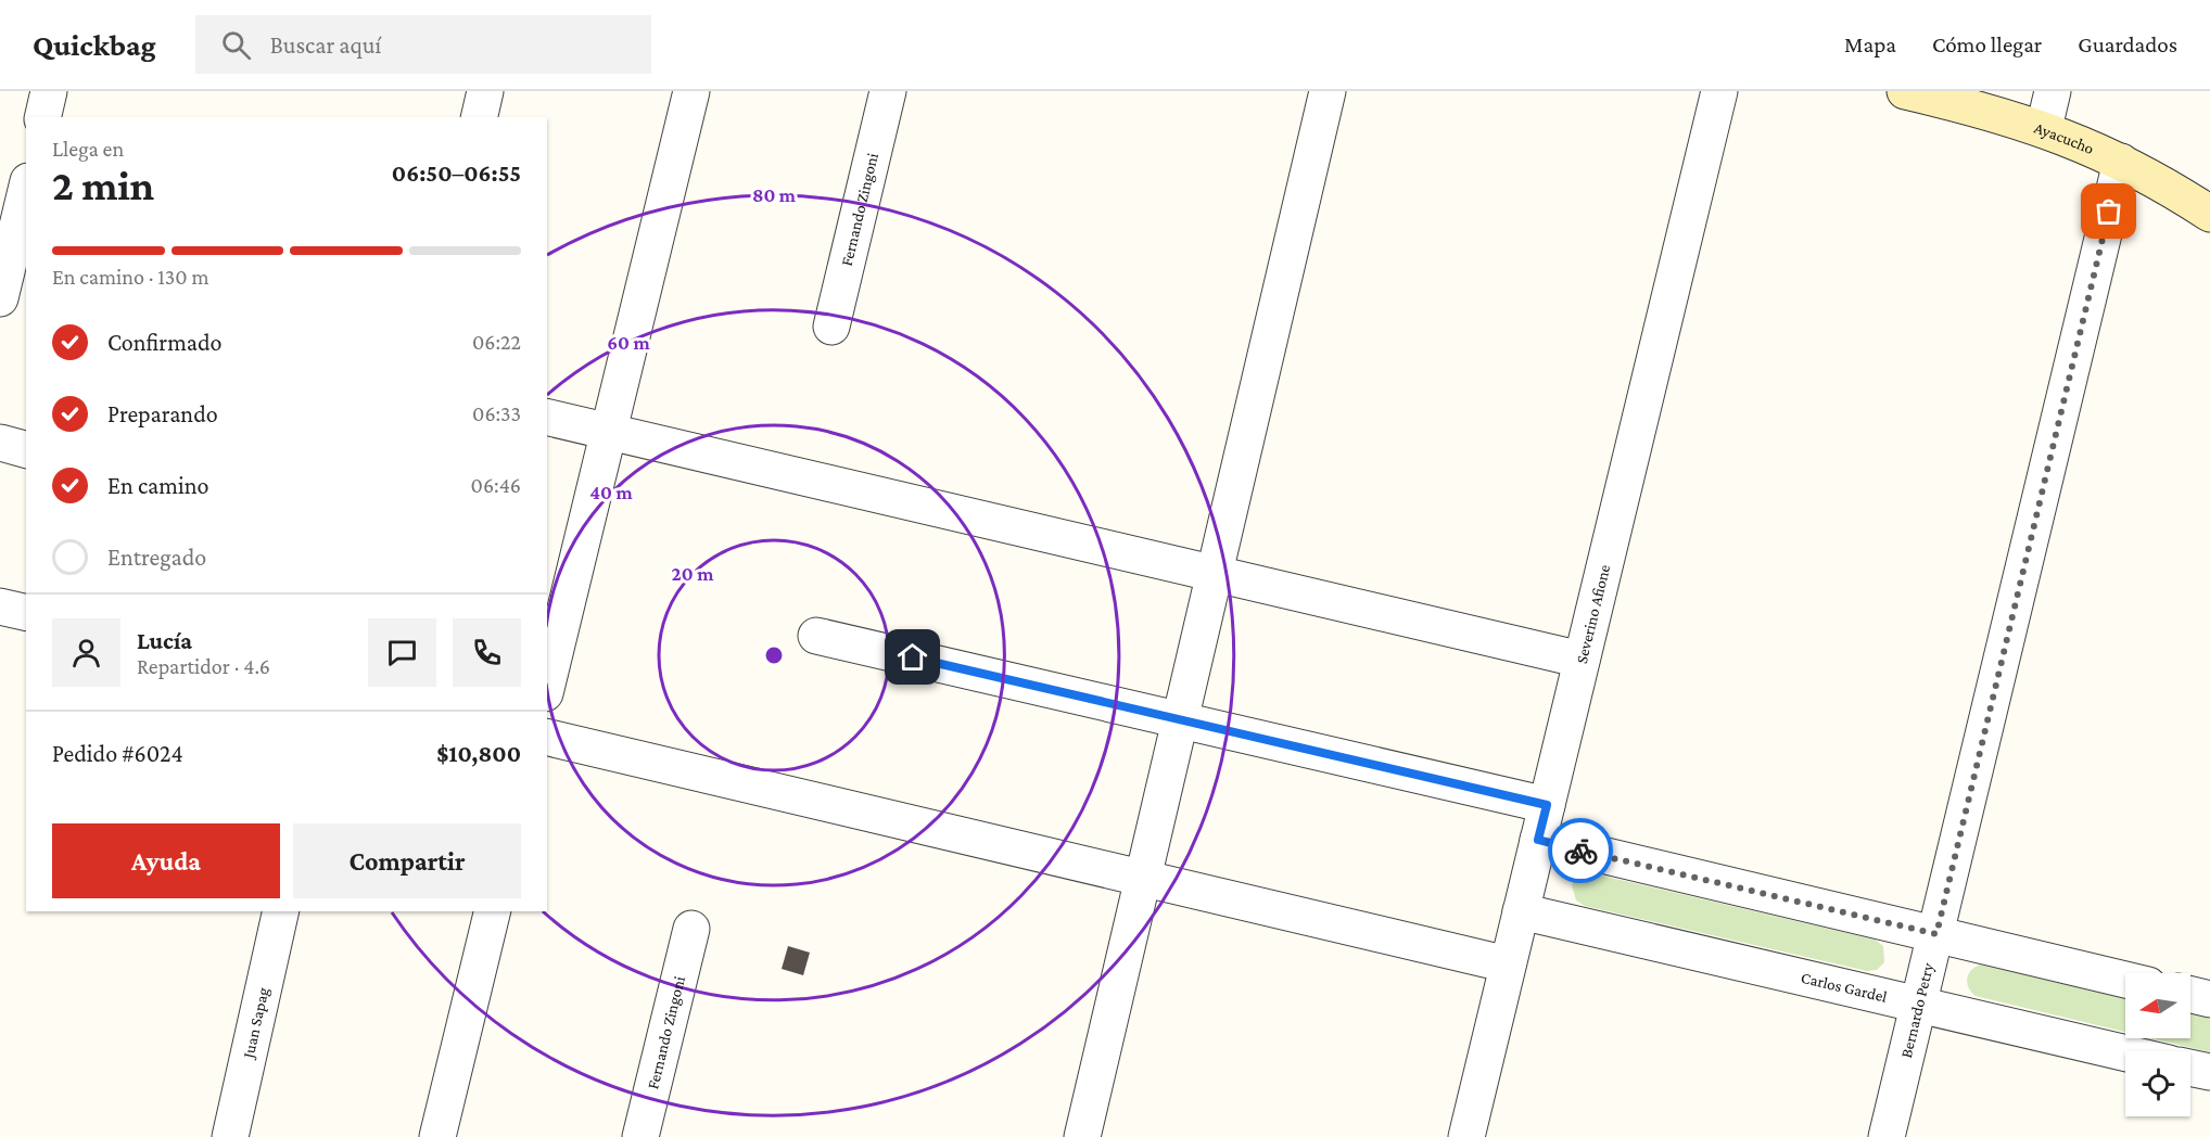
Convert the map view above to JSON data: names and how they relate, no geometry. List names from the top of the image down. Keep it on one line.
{"streets":{"street":["Ayacucho","Fernando Zingoni","Severino Afione","Carlos Gardel","Bernardo Petry","Juan Sapag"]},"crossings":[["Ayacucho","Bernardo Petry"],["Severino Afione","Carlos Gardel"],["Carlos Gardel","Bernardo Petry"]],"north":"left","page":{"header":"Quickbag","search":"Buscar aquí","nav":["Mapa","Cómo llegar","Guardados"],"heading":["2 min","Llega en","06:50–06:55"],"panel":["Lucía","Repartidor · 4.6","Pedido #6024","$10,800"],"bar":"En camino · 130 m","list":[["Confirmado","06:22"],["Preparando","06:33"],["En camino","06:46"],"Entregado"],"buttons":["Ayuda","Compartir"]},"rings":["80 m","60 m","40 m","20 m"]}
